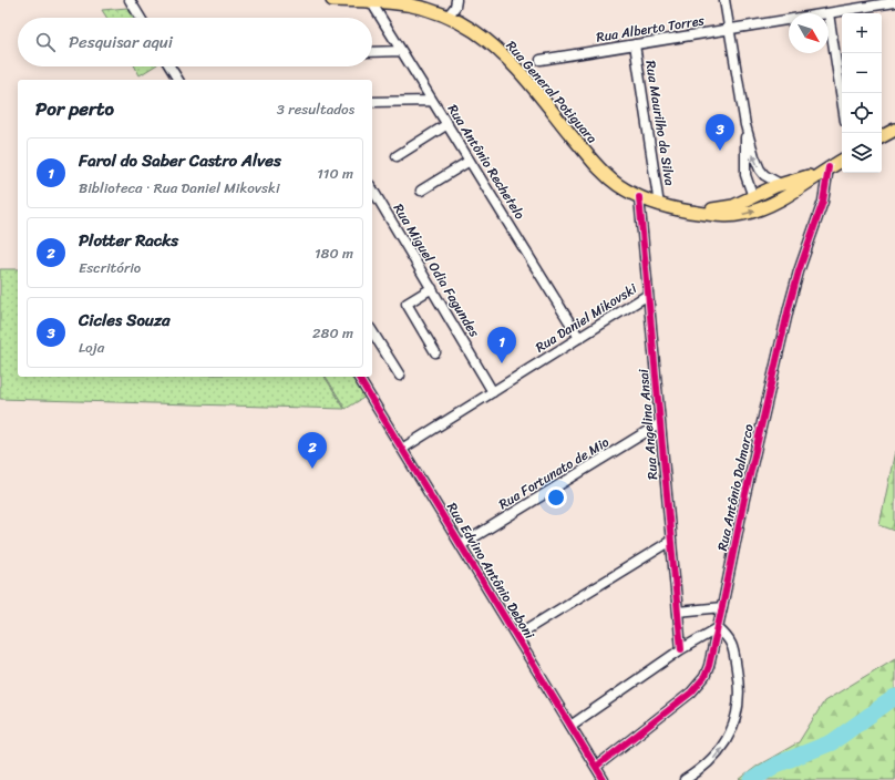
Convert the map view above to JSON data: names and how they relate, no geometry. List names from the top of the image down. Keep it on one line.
{"streets":{"main road":["Rua General Potiguara"],"street":["Rua Alberto Torres","Rua Maurilho da Silva","Rua Antônio Rechetelo","Rua Miguel Odia Fagundes","Rua Daniel Mikovski","Rua Angelina Ansai","Rua Fortunato de Mio","Rua Antônio Dalmarco","Rua Edvino Antônio Deboni"]},"crossings":[["Rua Alberto Torres","Rua Maurilho da Silva"],["Rua General Potiguara","Rua Maurilho da Silva"],["Rua General Potiguara","Rua Antônio Rechetelo"],["Rua General Potiguara","Rua Angelina Ansai"],["Rua General Potiguara","Rua Antônio Dalmarco"],["Rua Antônio Rechetelo","Rua Daniel Mikovski"],["Rua Miguel Odia Fagundes","Rua Daniel Mikovski"],["Rua Daniel Mikovski","Rua Angelina Ansai"],["Rua Daniel Mikovski","Rua Edvino Antônio Deboni"],["Rua Angelina Ansai","Rua Fortunato de Mio"],["Rua Fortunato de Mio","Rua Edvino Antônio Deboni"],["Rua Antônio Dalmarco","Rua Edvino Antônio Deboni"]],"north":"bottom right","page":{"map_buttons":["+","−"],"search":"Pesquisar aqui","heading":["Por perto","3 resultados"],"pins":["3","1","2"],"list":[{"mark":"1","name":"Farol do Saber Castro Alves","note":"Biblioteca · Rua Daniel Mikovski","value":"110 m"},{"mark":"2","name":"Plotter Racks","note":"Escritório","value":"180 m"},{"mark":"3","name":"Cicles Souza","note":"Loja","value":"280 m"}]}}
